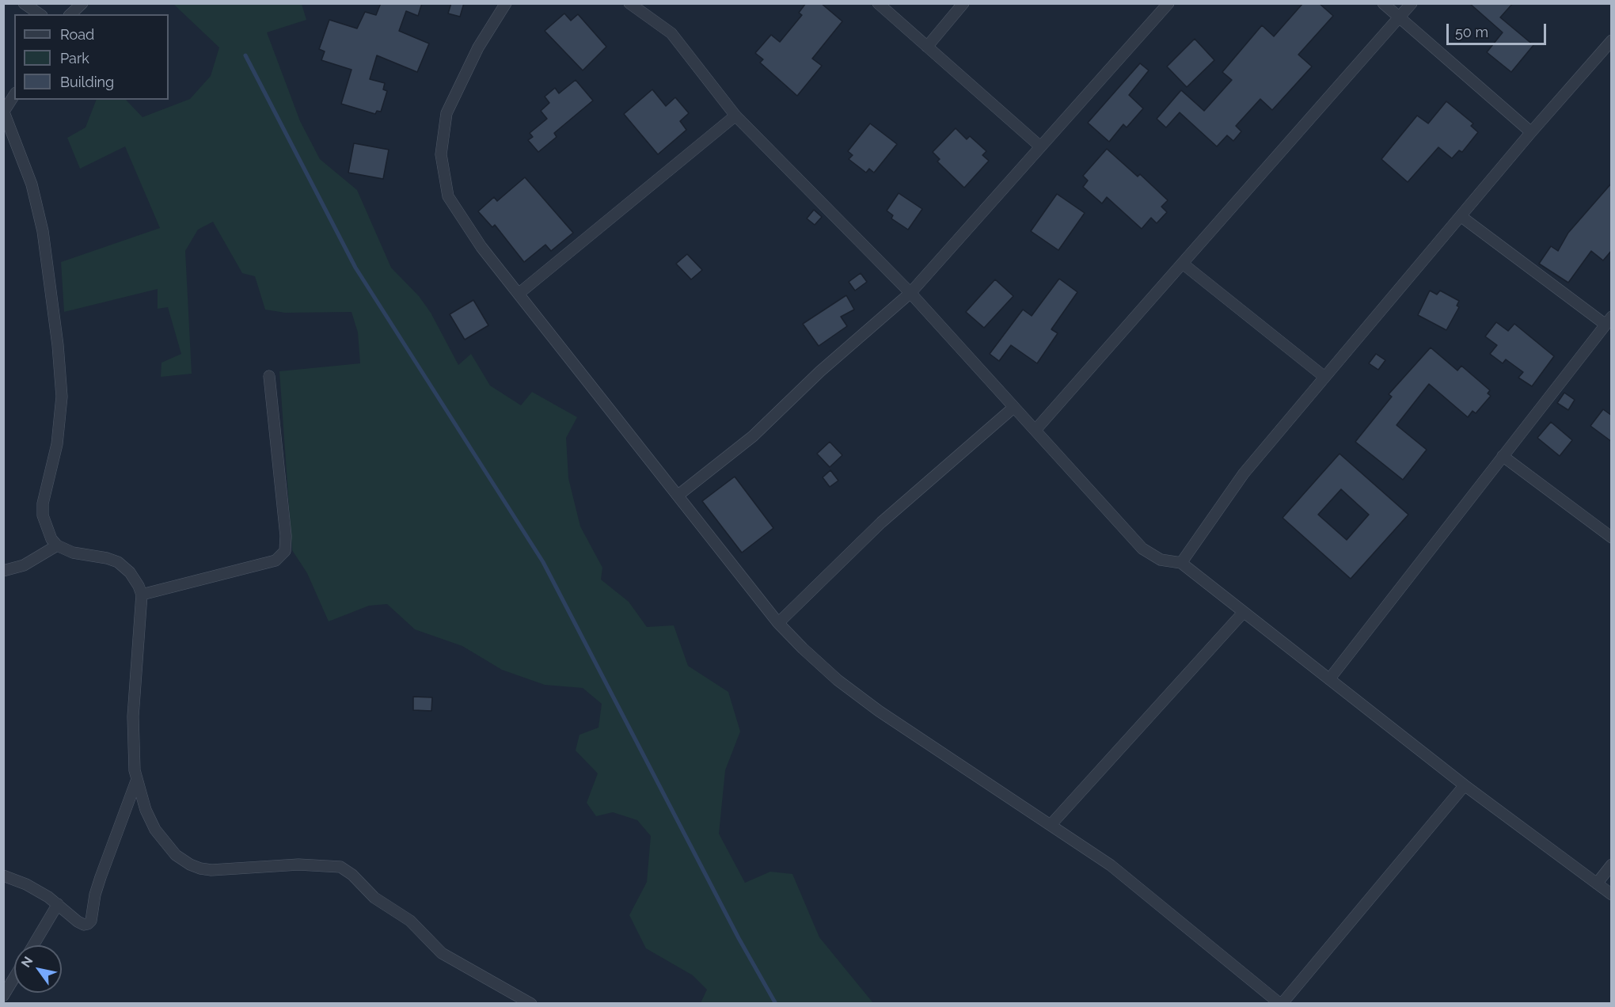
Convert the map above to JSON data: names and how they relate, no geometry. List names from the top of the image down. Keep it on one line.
{"legend":["Road","Park","Building"],"scale_bar":"50 m","north":"top left"}
